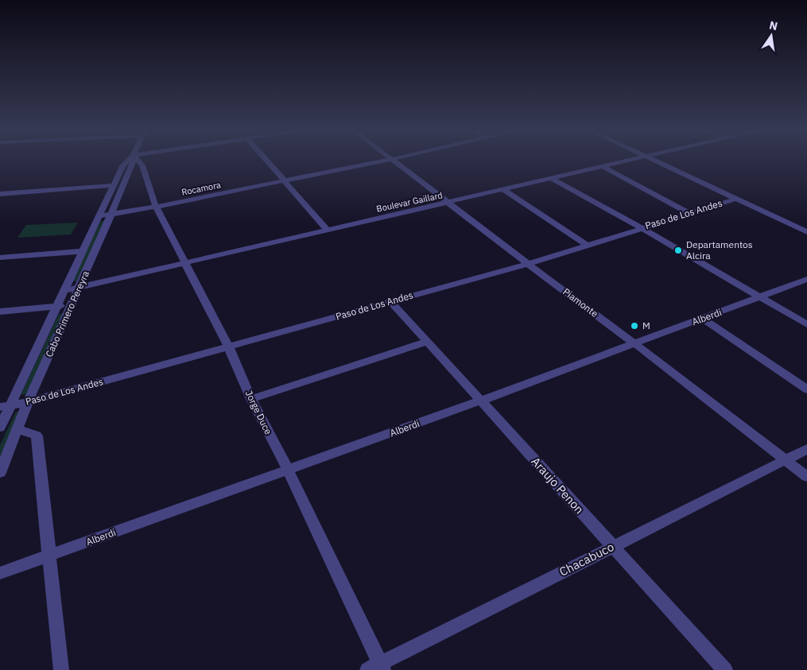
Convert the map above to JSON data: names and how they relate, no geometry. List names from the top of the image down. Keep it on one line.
{"streets":{"street":["Rocamora","Boulevar Gaillard","Paso de Los Andes","Piamonte","Cabo Primero Pereyra","Alberdi","Jorge Duce","Araujo Penon","Chacabuco"]},"crossings":[["Rocamora","Cabo Primero Pereyra"],["Rocamora","Jorge Duce"],["Boulevar Gaillard","Piamonte"],["Boulevar Gaillard","Cabo Primero Pereyra"],["Boulevar Gaillard","Jorge Duce"],["Paso de Los Andes","Piamonte"],["Paso de Los Andes","Cabo Primero Pereyra"],["Paso de Los Andes","Jorge Duce"],["Paso de Los Andes","Araujo Penon"],["Piamonte","Alberdi"],["Piamonte","Chacabuco"],["Alberdi","Jorge Duce"],["Alberdi","Araujo Penon"],["Jorge Duce","Chacabuco"],["Araujo Penon","Chacabuco"]],"places":["Departamentos Alcira","M"],"north":"top"}
